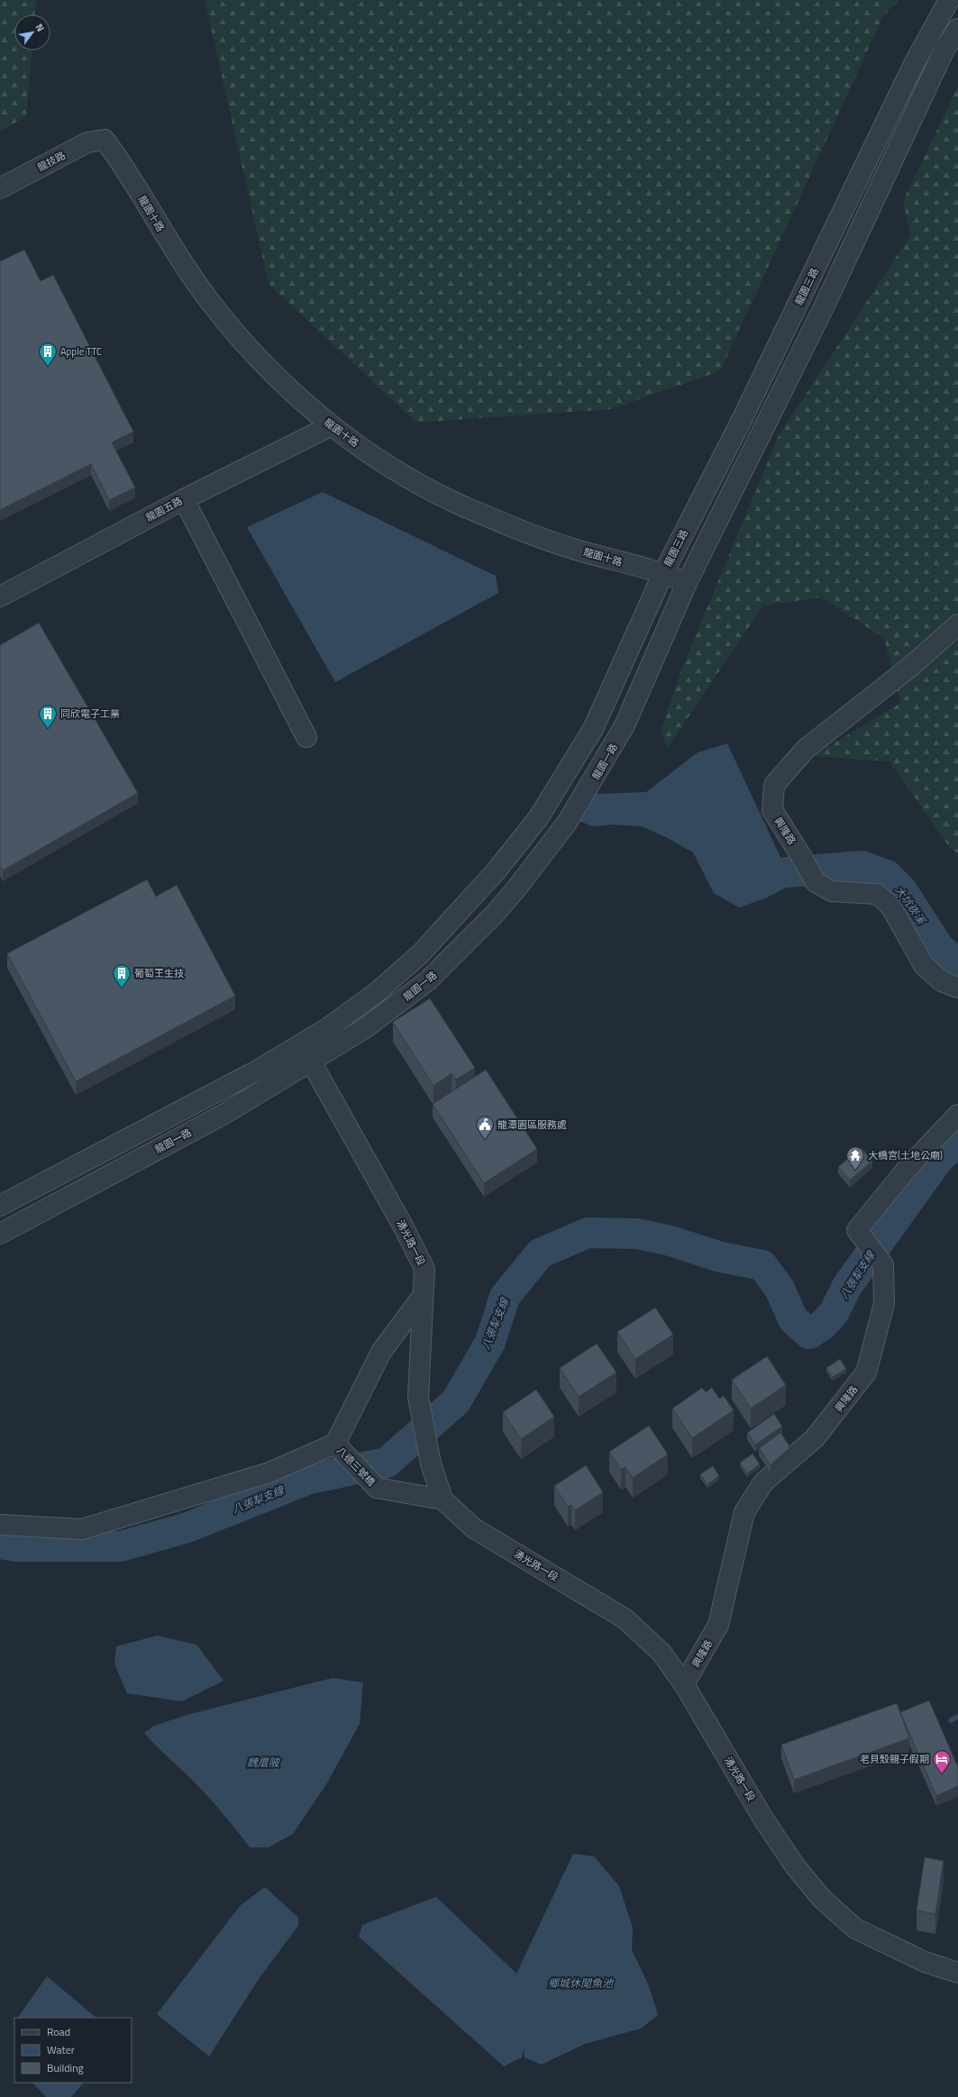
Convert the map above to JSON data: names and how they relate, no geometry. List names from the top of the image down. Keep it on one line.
{"streets":{"street":["龍技路","龍園十路","龍園三路","龍園五路","龍園一路","興隆路","湧光路一段","八德三號橋"]},"crossings":[["龍技路","龍園十路"],["龍園十路","龍園三路"],["龍園十路","龍園五路"],["龍園十路","龍園一路"],["龍園一路","湧光路一段"],["興隆路","湧光路一段"],["湧光路一段","八德三號橋"]],"water":["大坑崁溪","八張犁支線","魏厝陂","鄉城休閒魚池"],"places":{"building":["Apple TTC","同欣電子工業","葡萄王生技"],"public building":["龍潭園區服務處"],"temple":["大橋宮(土地公廟)"],"hotel":["老貝殼親子假期"]},"legend":["Road","Water","Building"],"north":"top right"}
